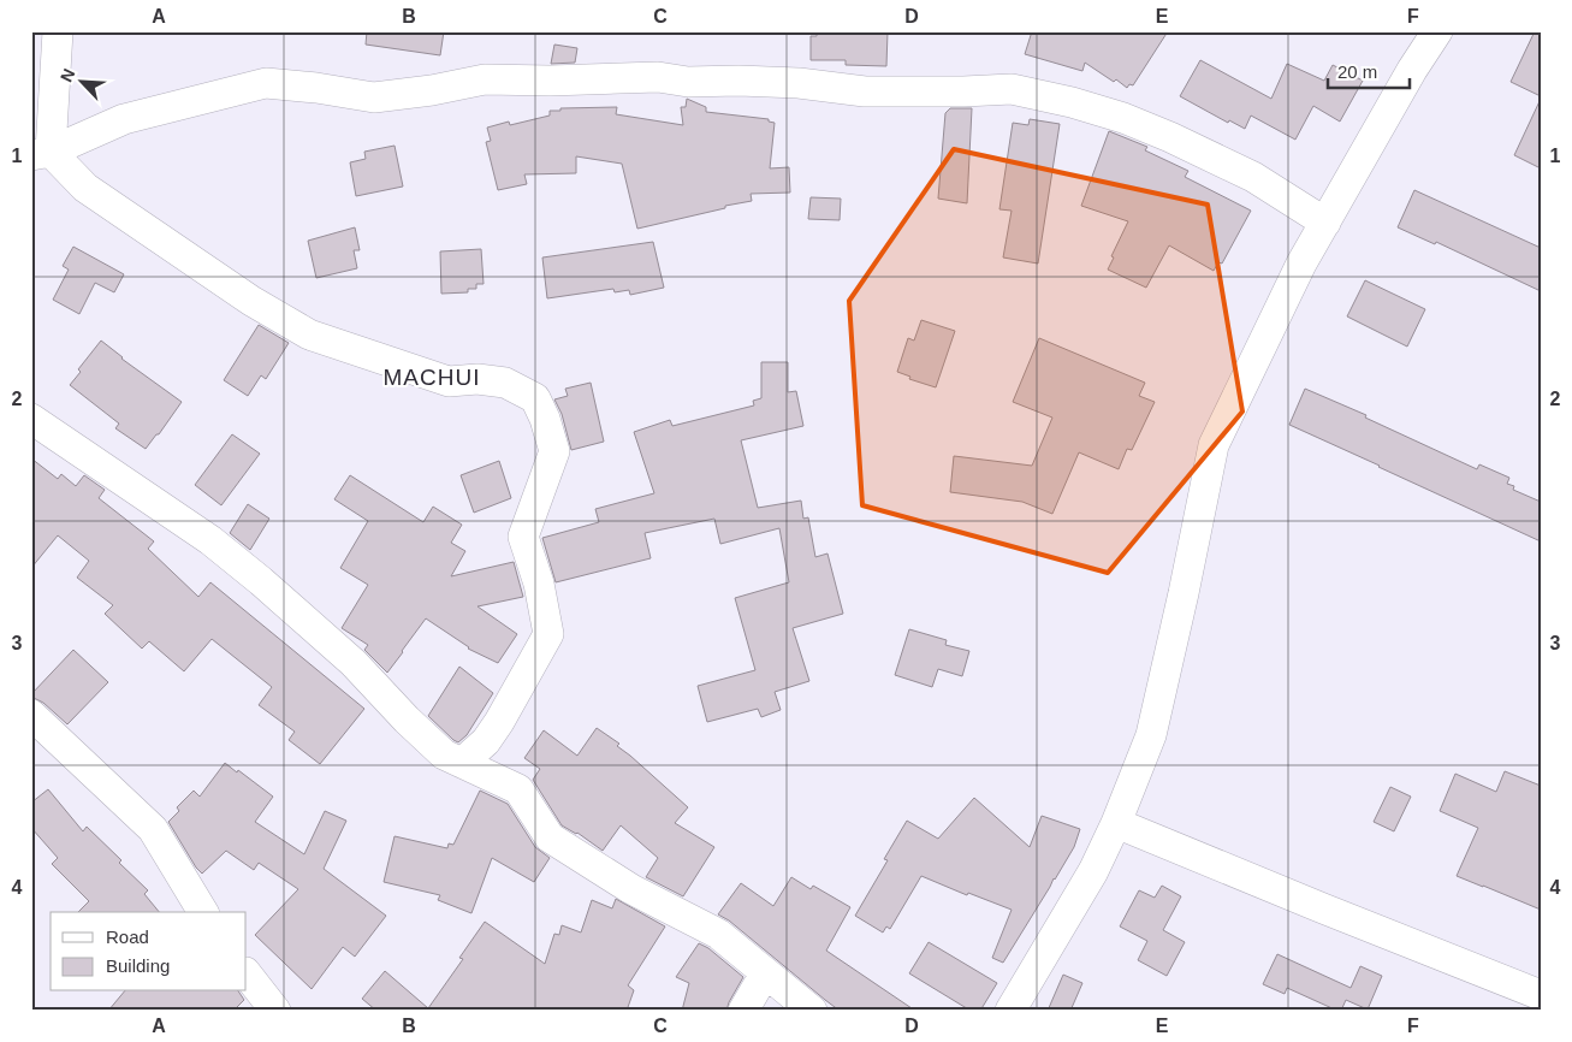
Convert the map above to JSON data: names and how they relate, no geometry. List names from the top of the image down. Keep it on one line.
{"districts":["MACHUI"],"legend":["Road","Building"],"scale_bar":"20 m","north":"top left","grid":{"columns":["A","B","C","D","E","F"],"rows":["1","2","3","4"]}}
